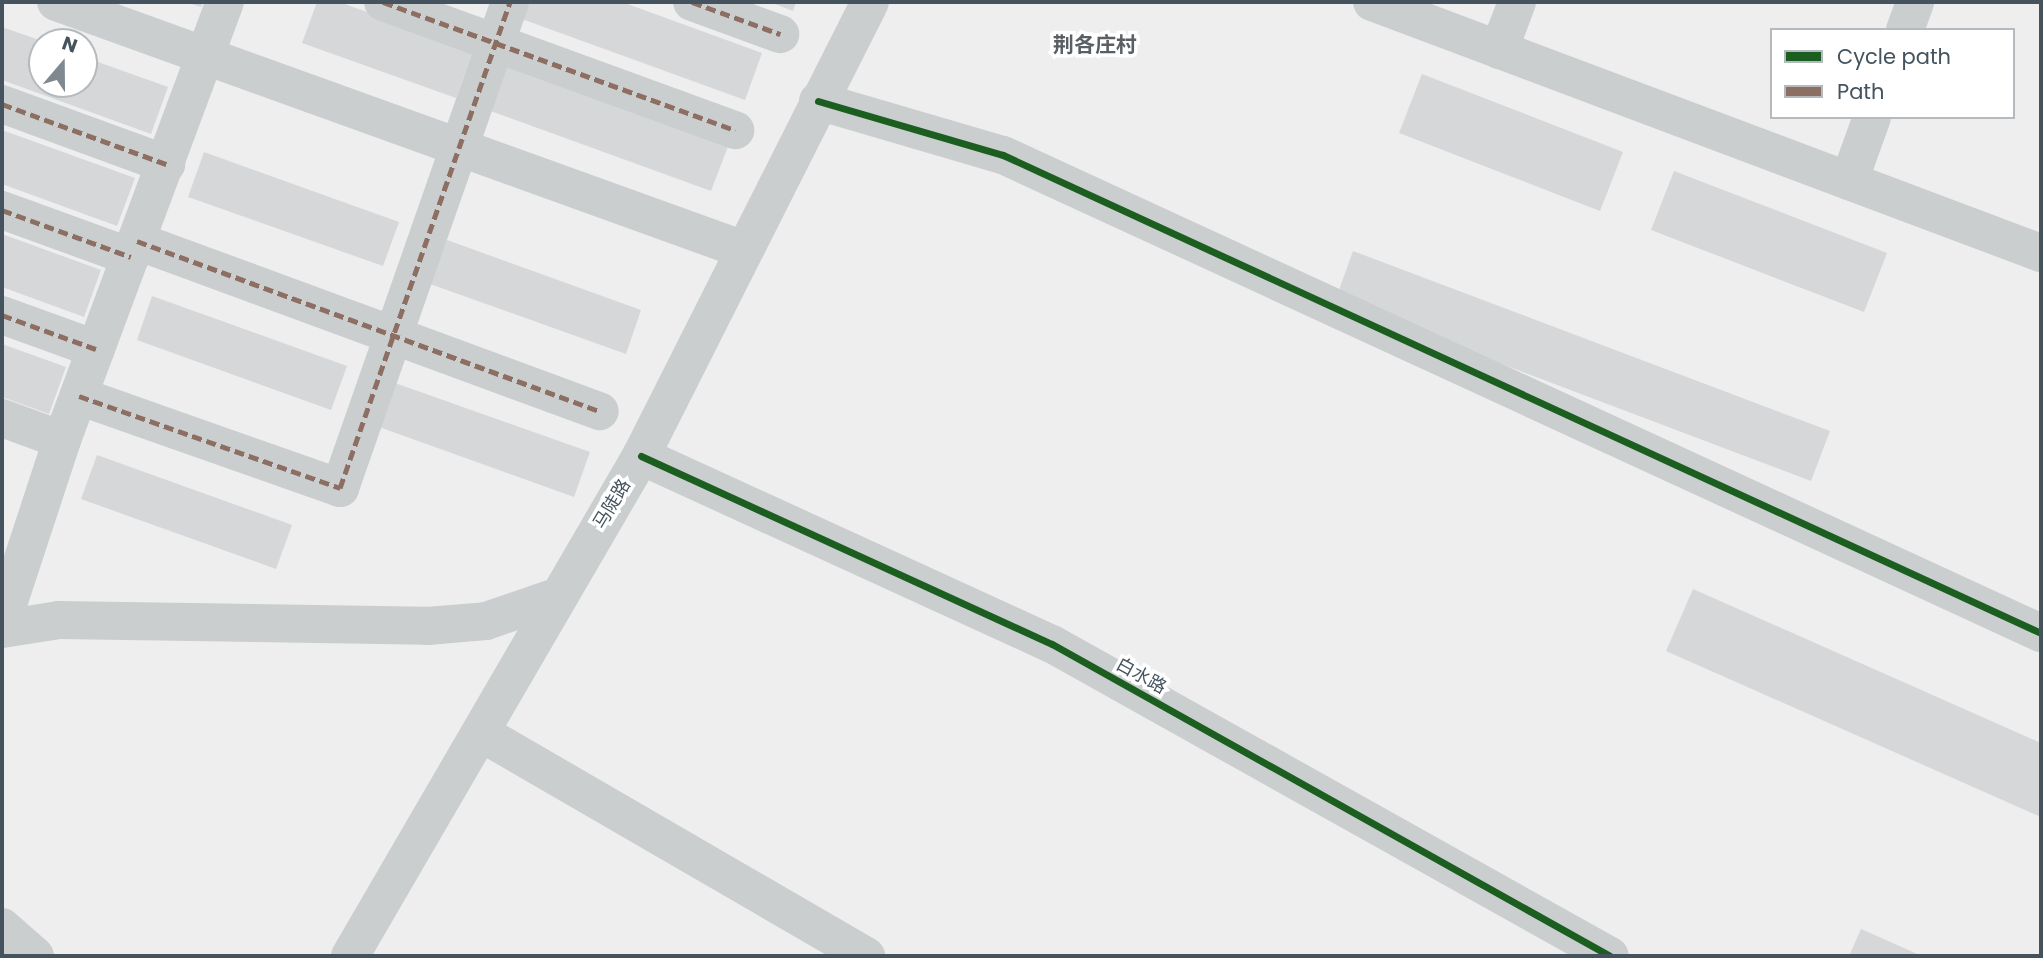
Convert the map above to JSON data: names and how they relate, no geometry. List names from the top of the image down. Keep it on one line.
{"streets":{"street":["马陡路","白水路"]},"crossings":[["马陡路","白水路"]],"districts":["荆各庄村"],"legend":["Cycle path","Path"],"north":"top"}
